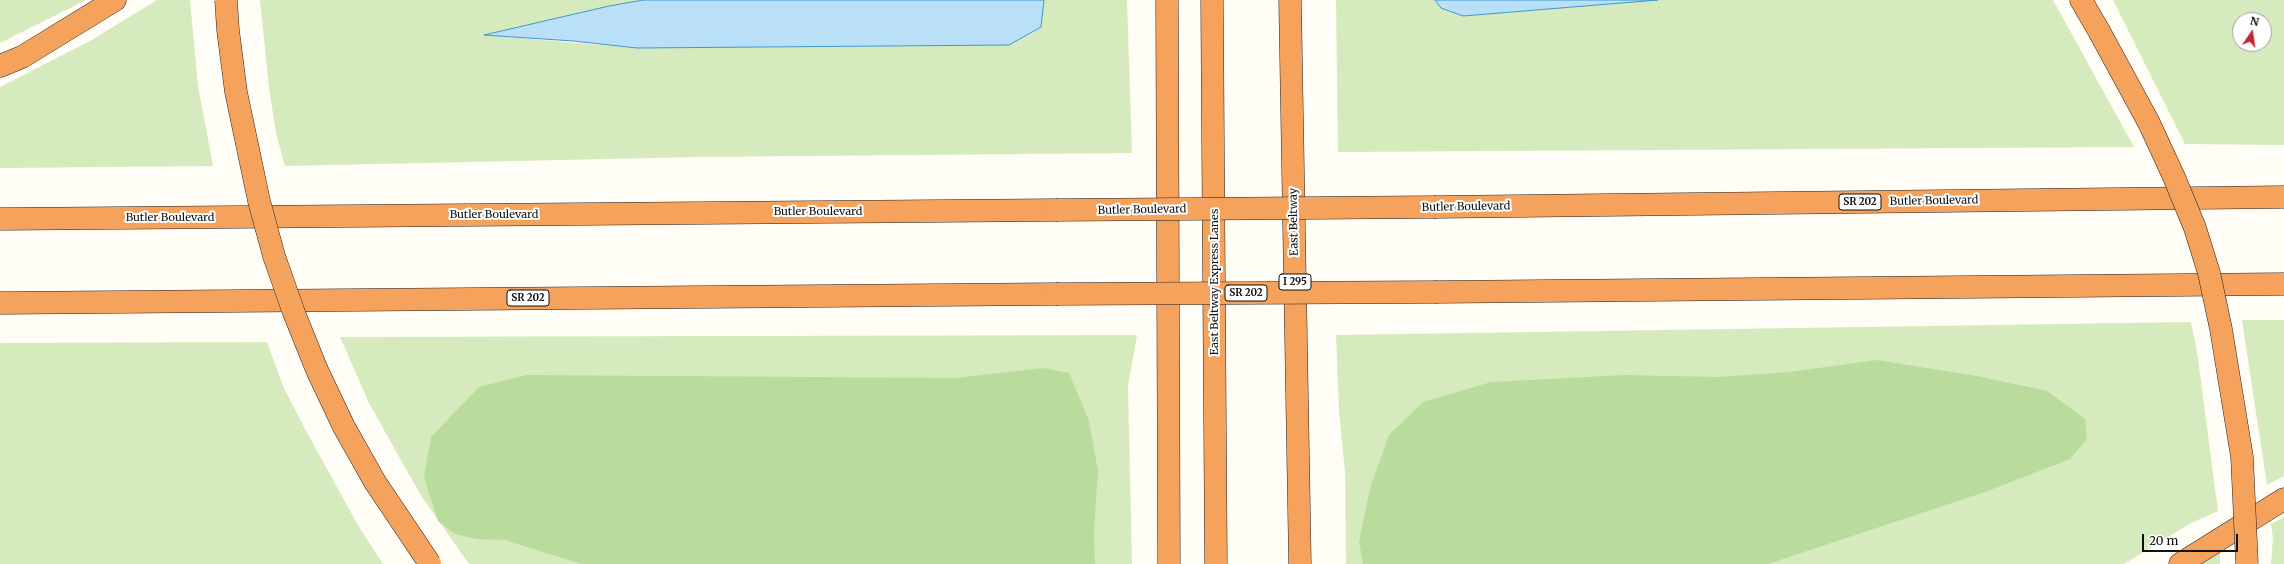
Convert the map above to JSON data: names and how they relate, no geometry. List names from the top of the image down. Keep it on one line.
{"streets":{"highway":["Butler Boulevard","SR 202","East Beltway","East Beltway Express Lanes","I 295"]},"scale_bar":"20 m","north":"top"}
